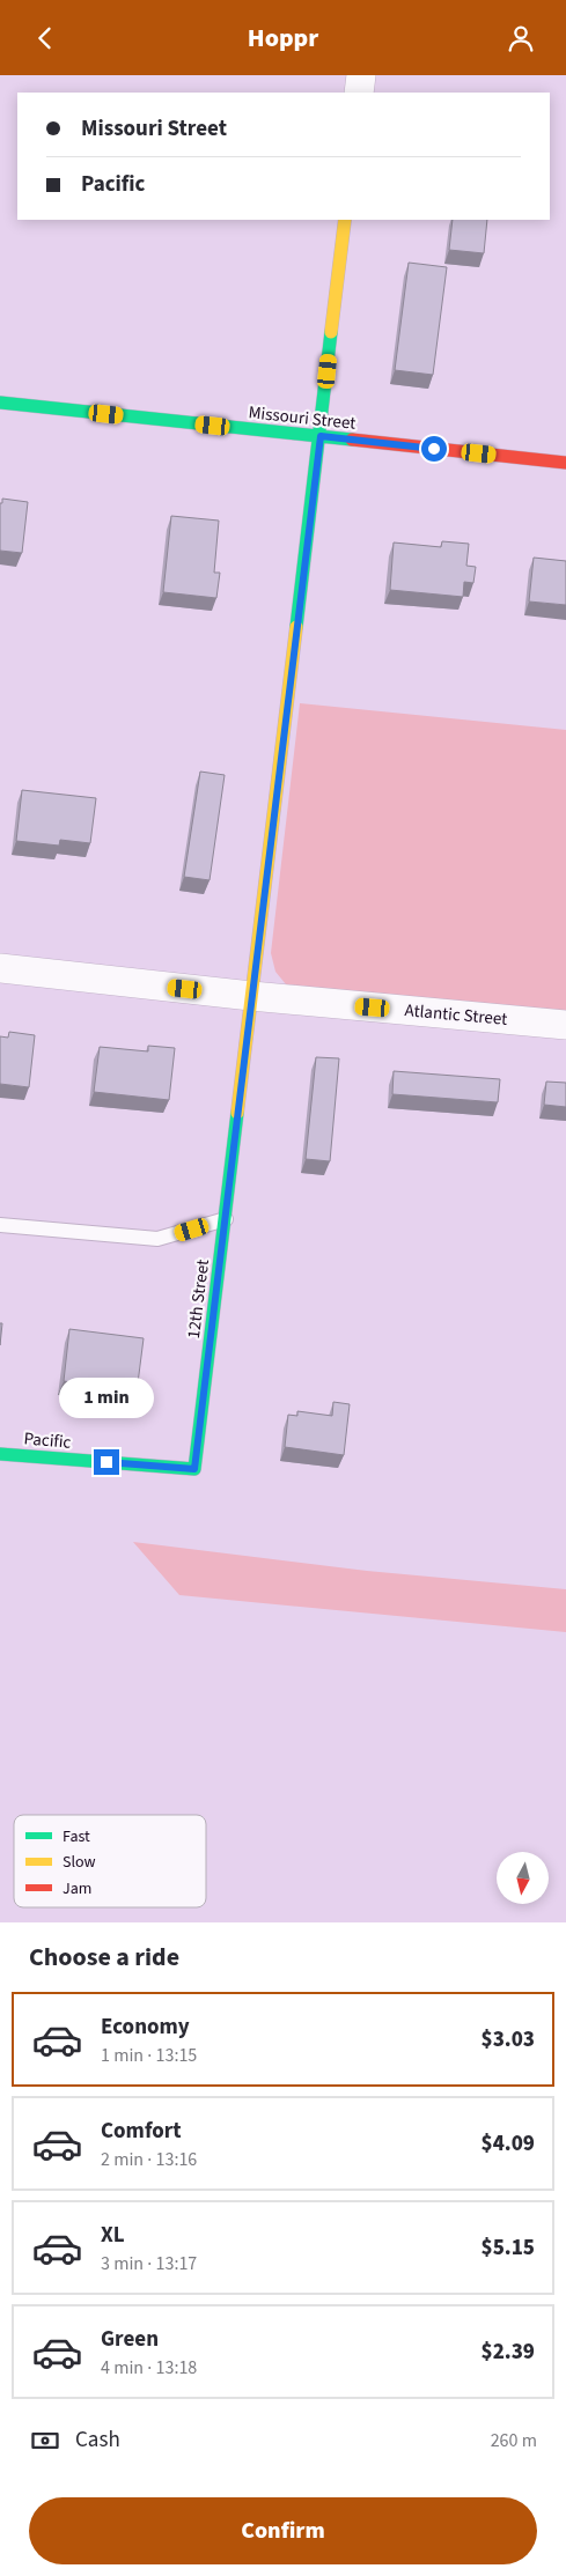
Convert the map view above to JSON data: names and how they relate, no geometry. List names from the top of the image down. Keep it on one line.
{"streets":{"street":["Missouri Street","Atlantic Street","12th Street","Pacific"]},"crossings":[["Missouri Street","12th Street"],["Atlantic Street","12th Street"],["12th Street","Pacific"]],"legend":["Fast","Slow","Jam"],"north":"bottom","page":{"header":"Hoppr","banner":["Missouri Street","Pacific"],"bubble":"1 min","heading":"Choose a ride","list":[{"name":"Economy","note":"1 min · 13:15","value":"$3.03"},{"name":"Comfort","note":"2 min · 13:16","value":"$4.09"},{"name":"XL","note":"3 min · 13:17","value":"$5.15"},{"name":"Green","note":"4 min · 13:18","value":"$2.39"}],"pay":["Cash","260 m"],"buttons":"Confirm"}}
